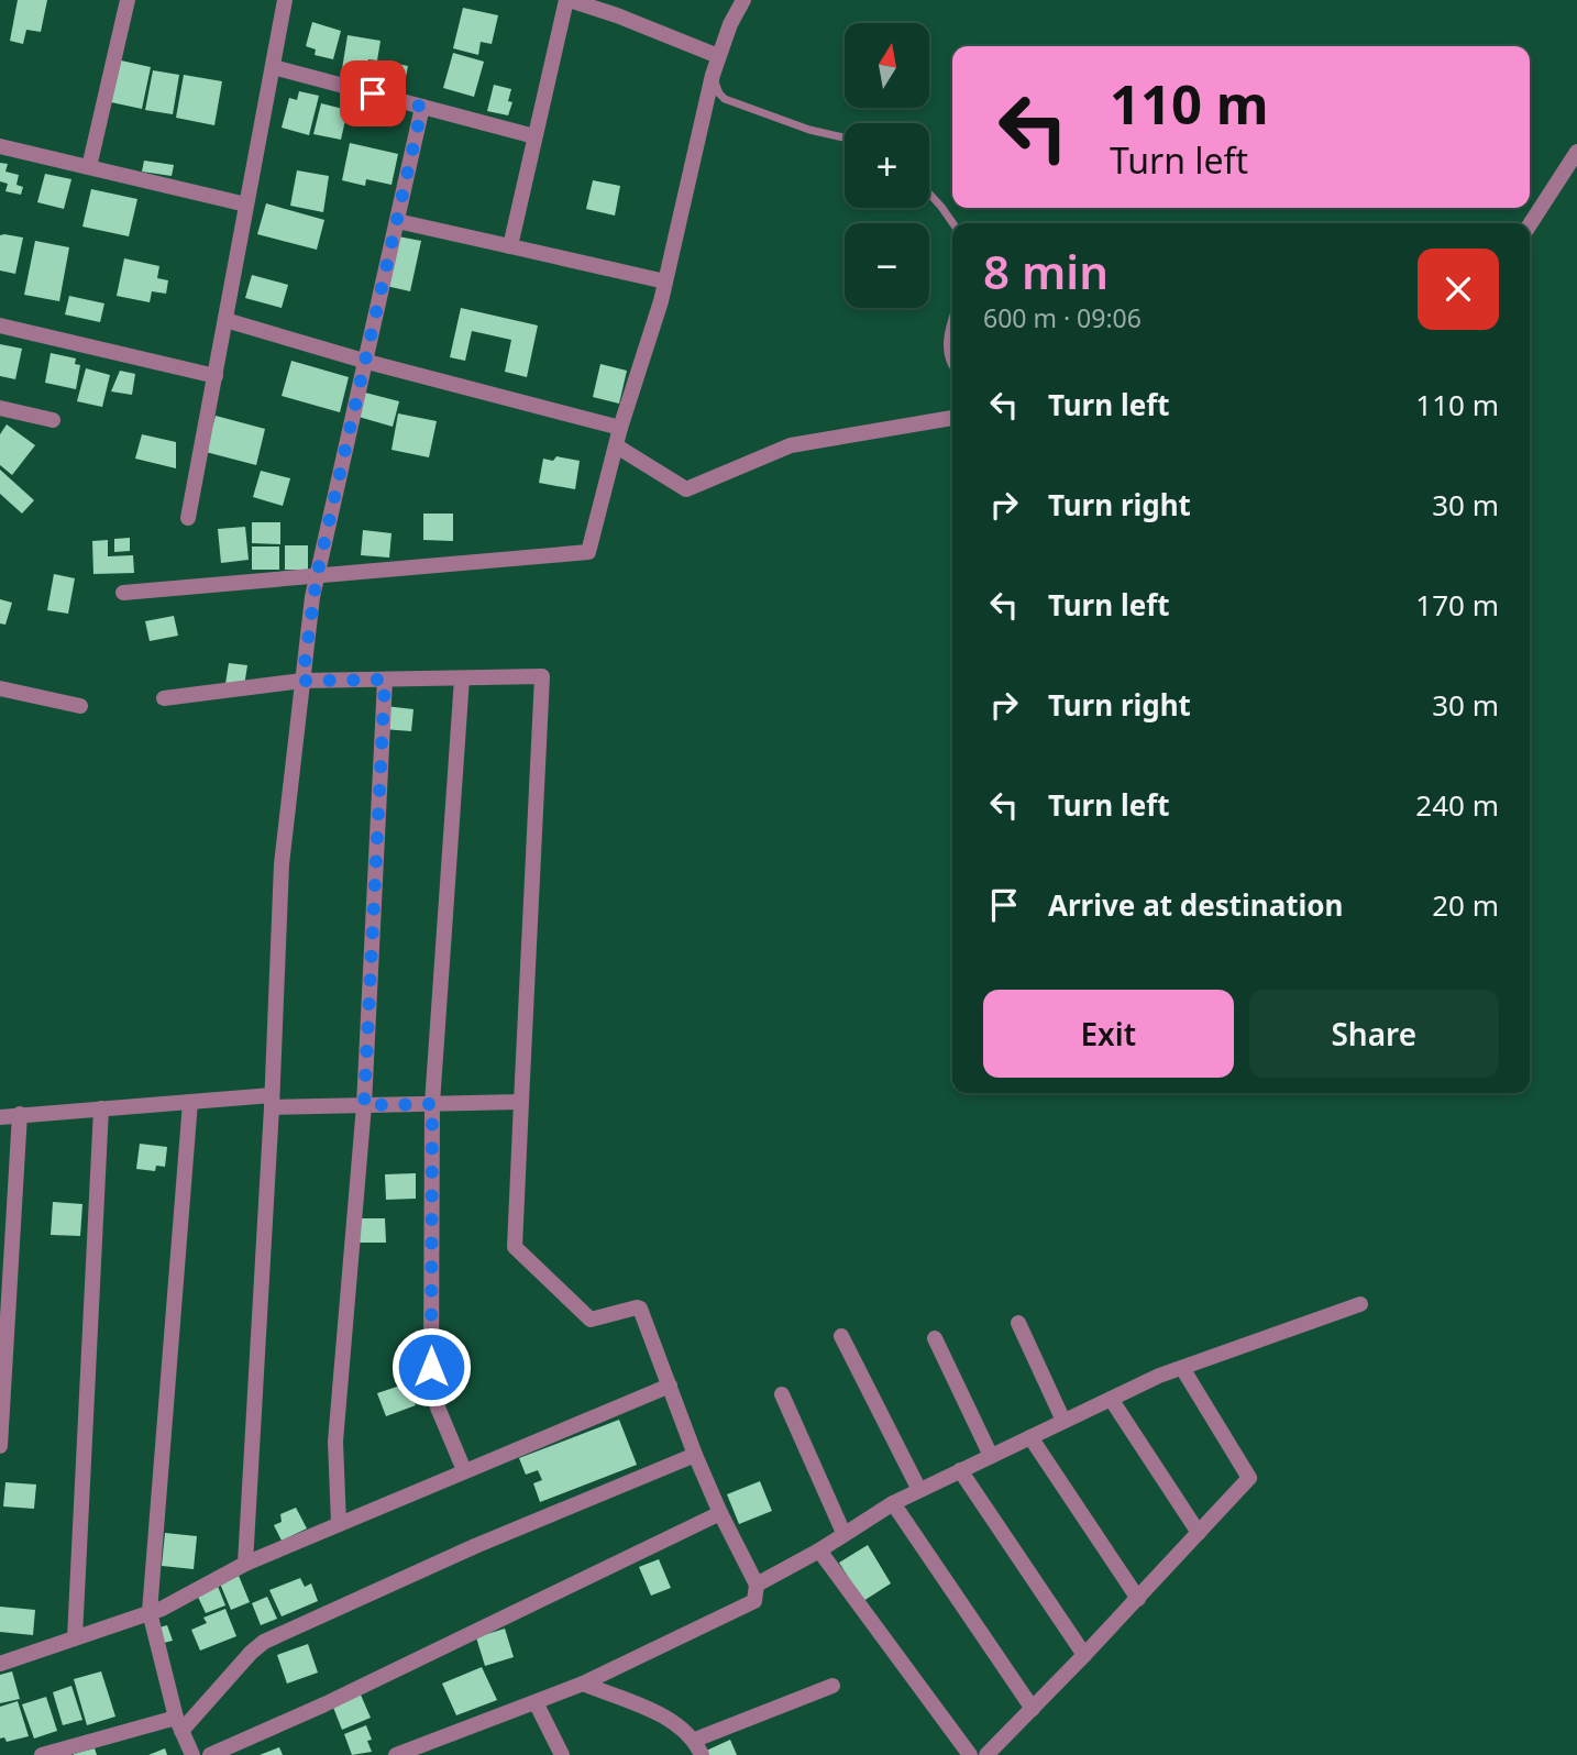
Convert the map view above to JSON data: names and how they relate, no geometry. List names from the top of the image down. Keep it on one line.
{"north":"top","page":{"map_buttons":["+","−"],"turn":["110 m","Turn left"],"heading":["8 min","600 m · 09:06"],"list":[{"name":"Turn left","value":"110 m"},{"name":"Turn right","value":"30 m"},{"name":"Turn left","value":"170 m"},{"name":"Turn right","value":"30 m"},{"name":"Turn left","value":"240 m"},{"name":"Arrive at destination","value":"20 m"}],"buttons":["Exit","Share"]}}
